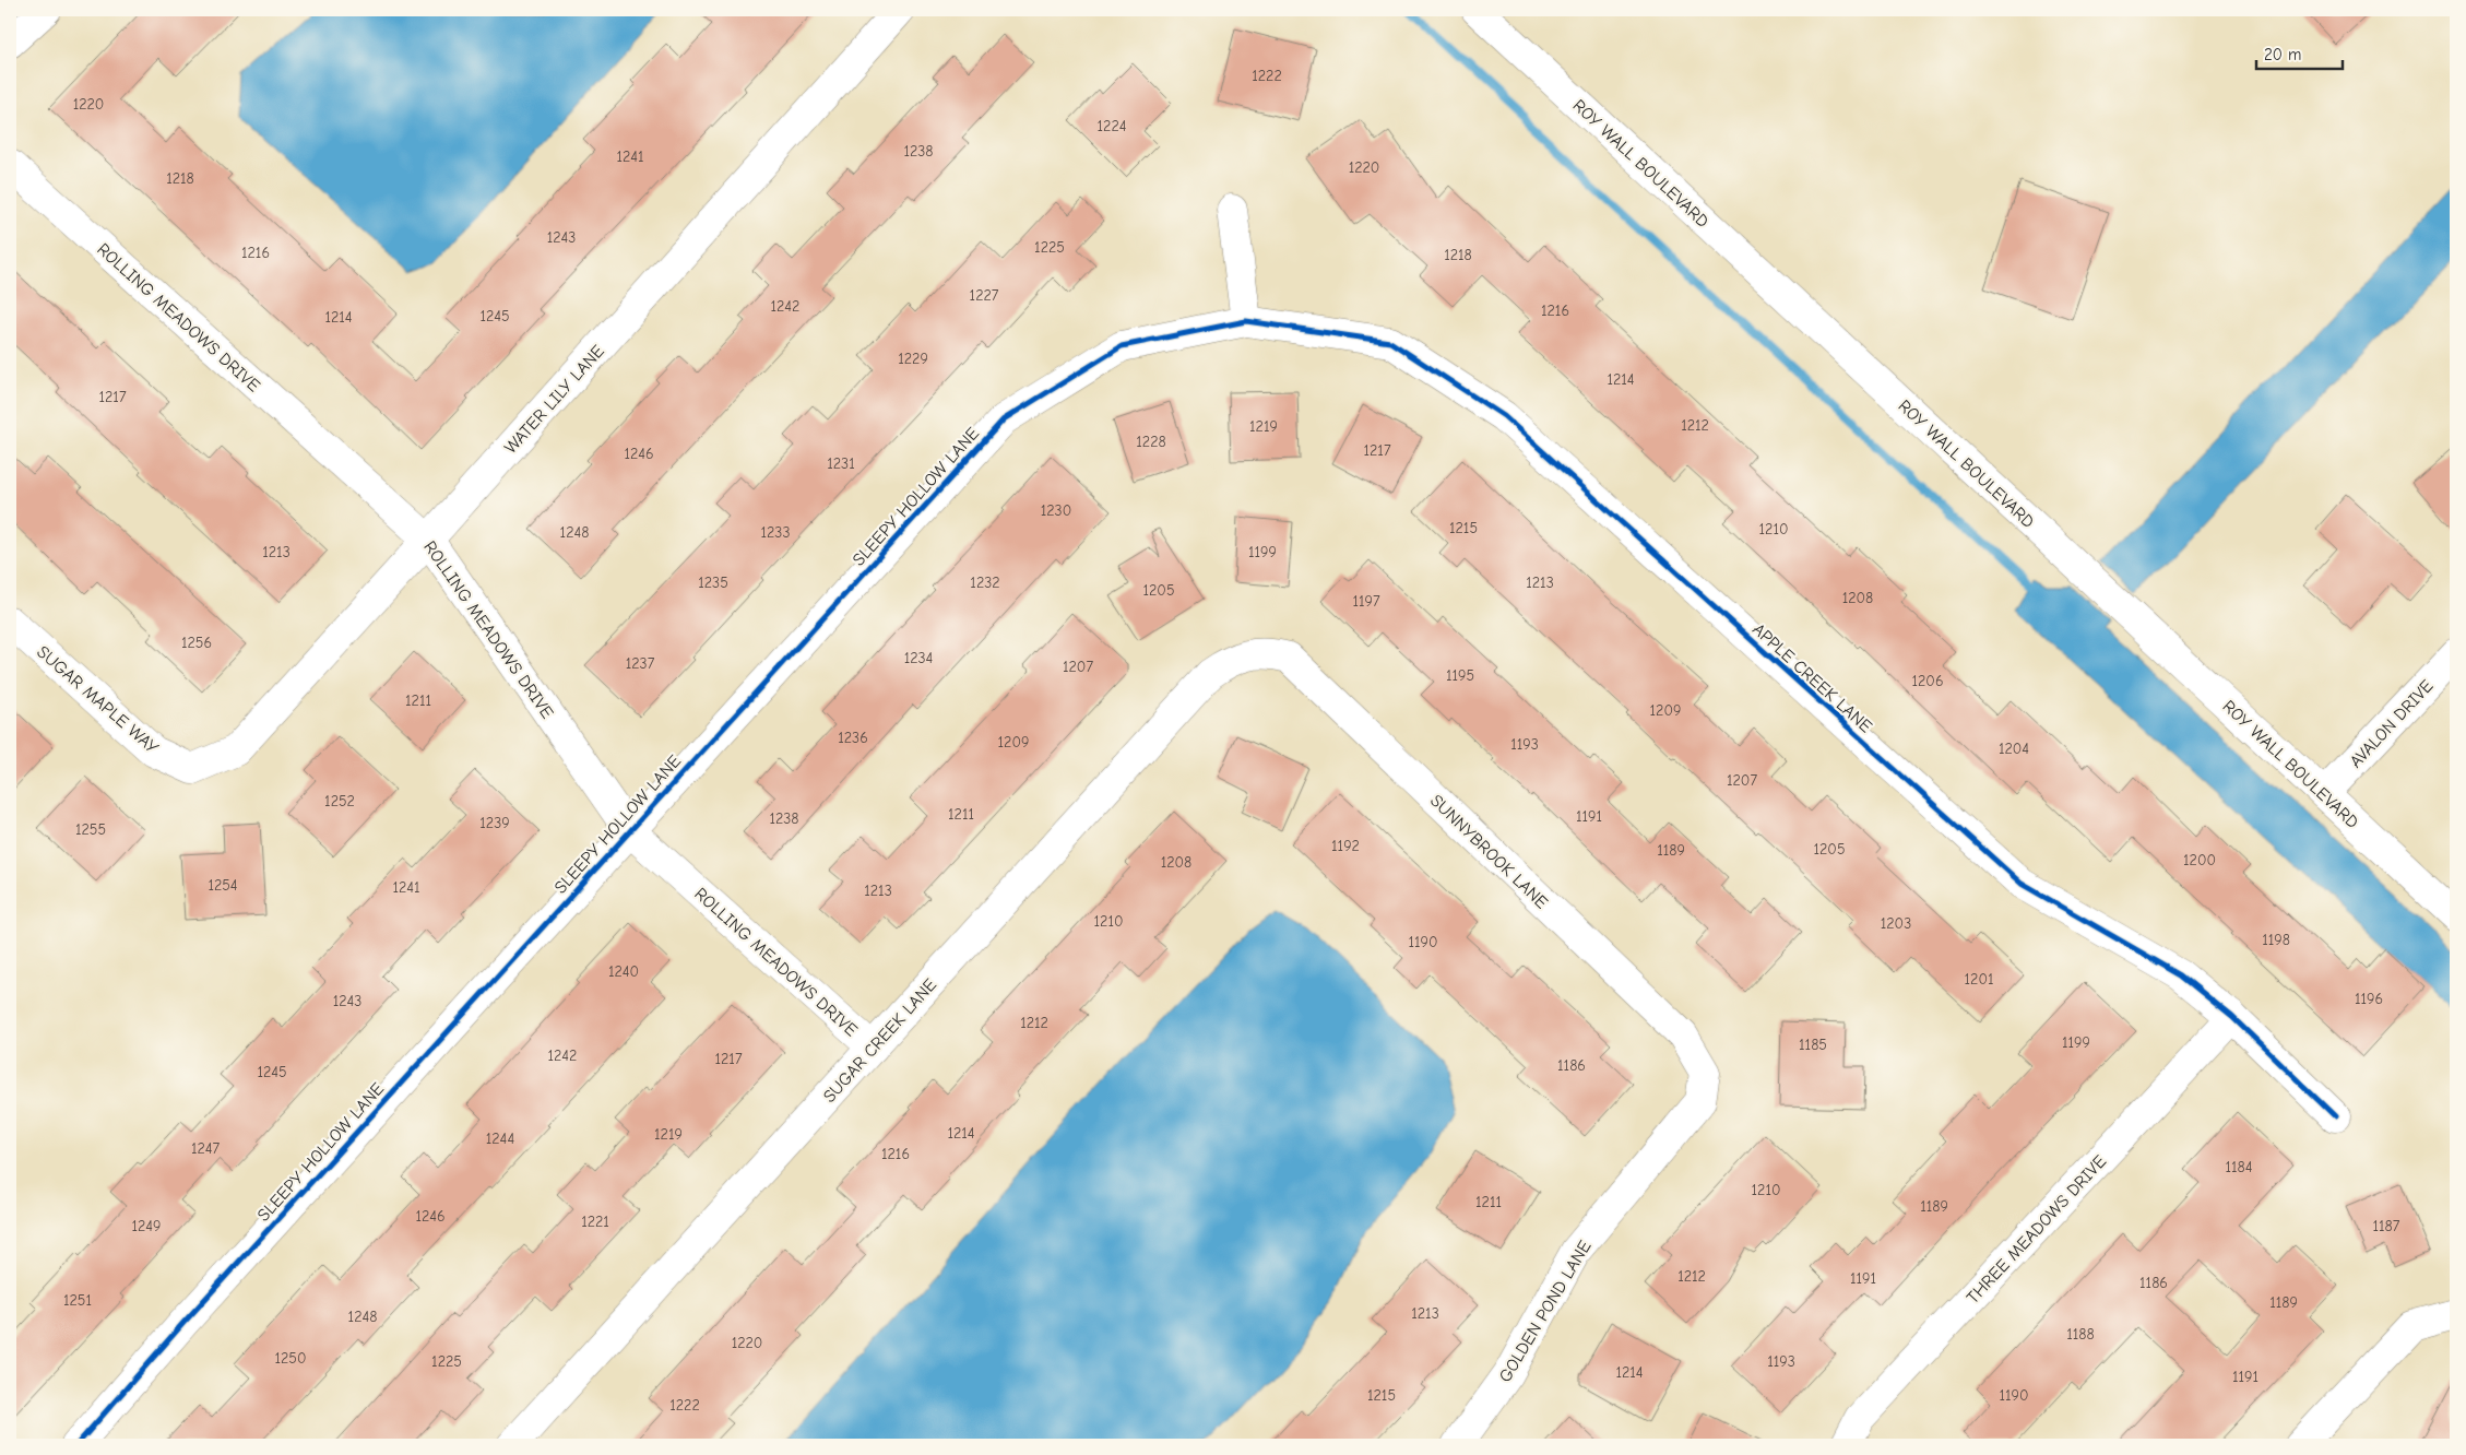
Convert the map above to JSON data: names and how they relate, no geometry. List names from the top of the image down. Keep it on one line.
{"streets":{"street":["ROY WALL BOULEVARD","ROLLING MEADOWS DRIVE","WATER LILY LANE","SLEEPY HOLLOW LANE","APPLE CREEK LANE","SUGAR MAPLE WAY","AVALON DRIVE","SUNNYBROOK LANE","SUGAR CREEK LANE","THREE MEADOWS DRIVE","GOLDEN POND LANE"]},"crossings":[["ROY WALL BOULEVARD","AVALON DRIVE"],["ROLLING MEADOWS DRIVE","WATER LILY LANE"],["ROLLING MEADOWS DRIVE","SLEEPY HOLLOW LANE"],["ROLLING MEADOWS DRIVE","SUGAR CREEK LANE"],["WATER LILY LANE","SUGAR MAPLE WAY"],["SLEEPY HOLLOW LANE","APPLE CREEK LANE"],["APPLE CREEK LANE","THREE MEADOWS DRIVE"],["SUNNYBROOK LANE","SUGAR CREEK LANE"],["SUNNYBROOK LANE","GOLDEN POND LANE"]],"house_numbers":["1222","1220","1224","1238","1241","1220","1218","1243","1225","1216","1218","1227","1242","1216","1245","1214","1229","1214","1217","1212","1219","1228","1217","1246","1231","1230","1215","1210","1248","1233","1213","1199","1235","1232","1213","1205","1208","1197","1256","1234","1237","1207","1195","1206","1211","1209","1236","1209","1193","1204","1207","1252","1211","1191","1238","1239","1255","1192","1205","1189","1200","1208","1254","1241","1213","1210","1203","1198","1190","1240","1201","1196","1243","1212","1199","1185","1242","1217","1186","1245","1214","1219","1244","1247","1216","1184","1210","1211","1189","1246","1221","1249","1187","1212","1191","1186","1251","1189","1213","1248","1188","1220","1250","1225","1193","1214","1191","1215","1190","1222"],"scale_bar":"20 m"}
